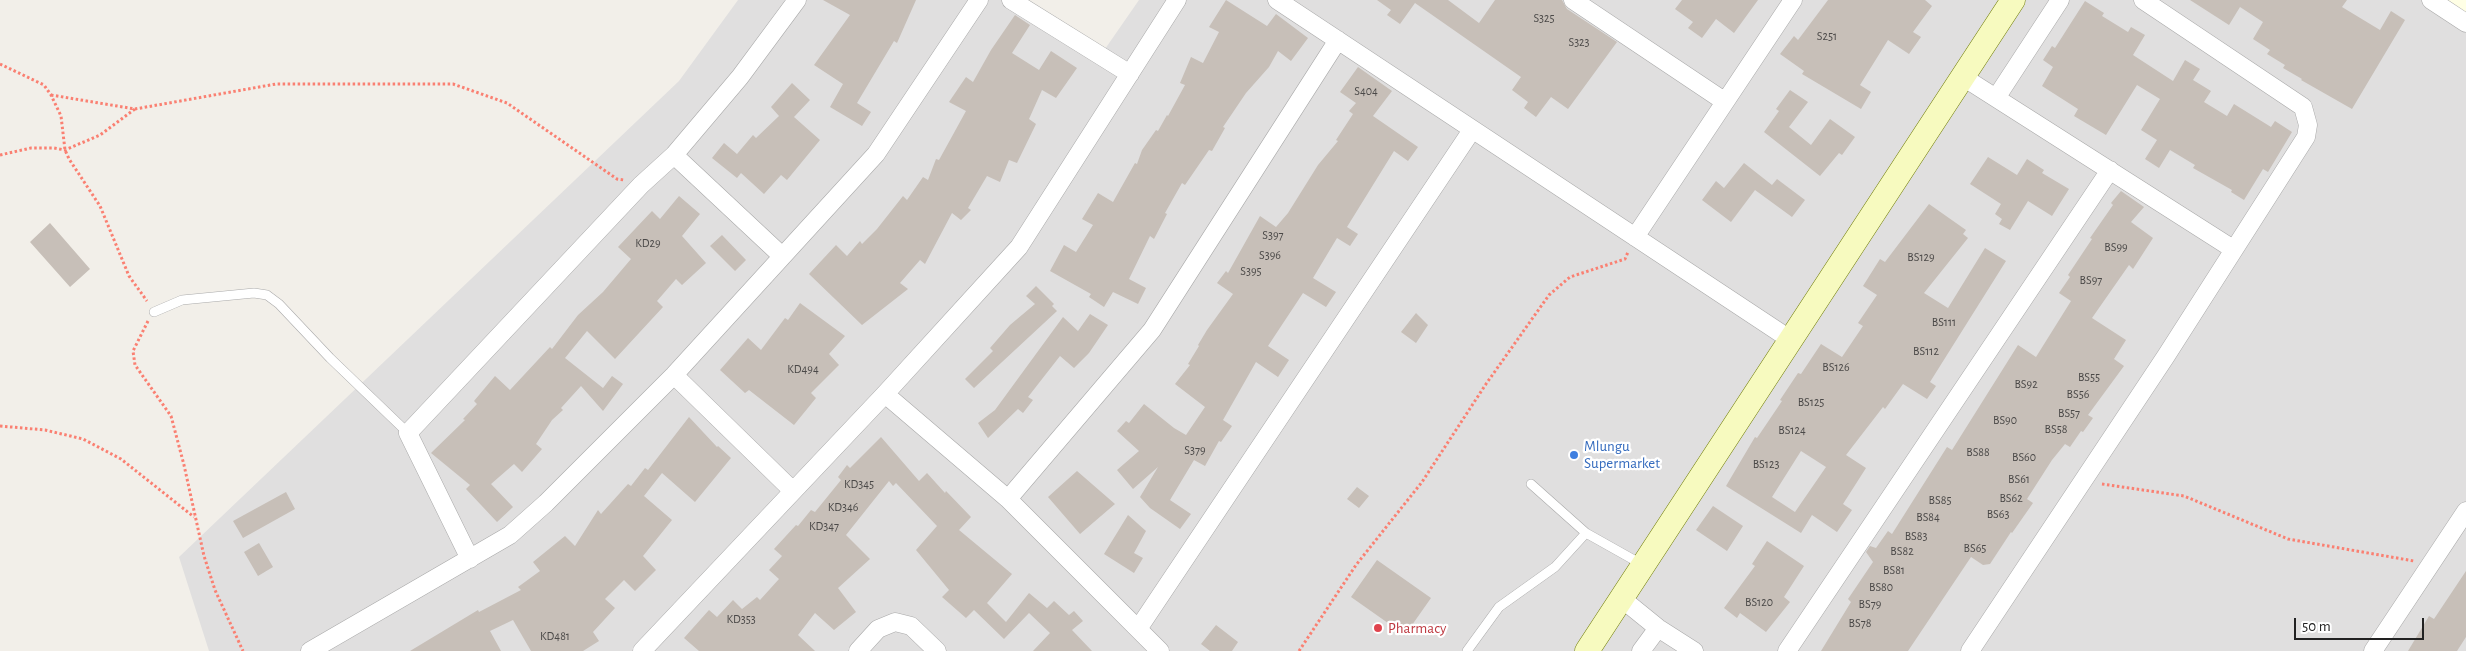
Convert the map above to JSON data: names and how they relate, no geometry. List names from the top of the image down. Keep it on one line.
{"places":["Mlungu Supermarket","Pharmacy"],"house_numbers":["S325","S251","S323","S404","S397","KD29","BS99","S396","BS129","S395","BS97","BS111","BS112","BS126","KD494","BS55","BS92","BS56","BS125","BS57","BS90","BS58","BS124","S379","BS88","BS60","BS123","BS61","KD345","BS62","BS85","KD346","BS63","BS84","KD347","BS83","BS65","BS82","BS81","BS80","BS120","BS79","KD353","BS78","KD481"],"scale_bar":"50 m"}
